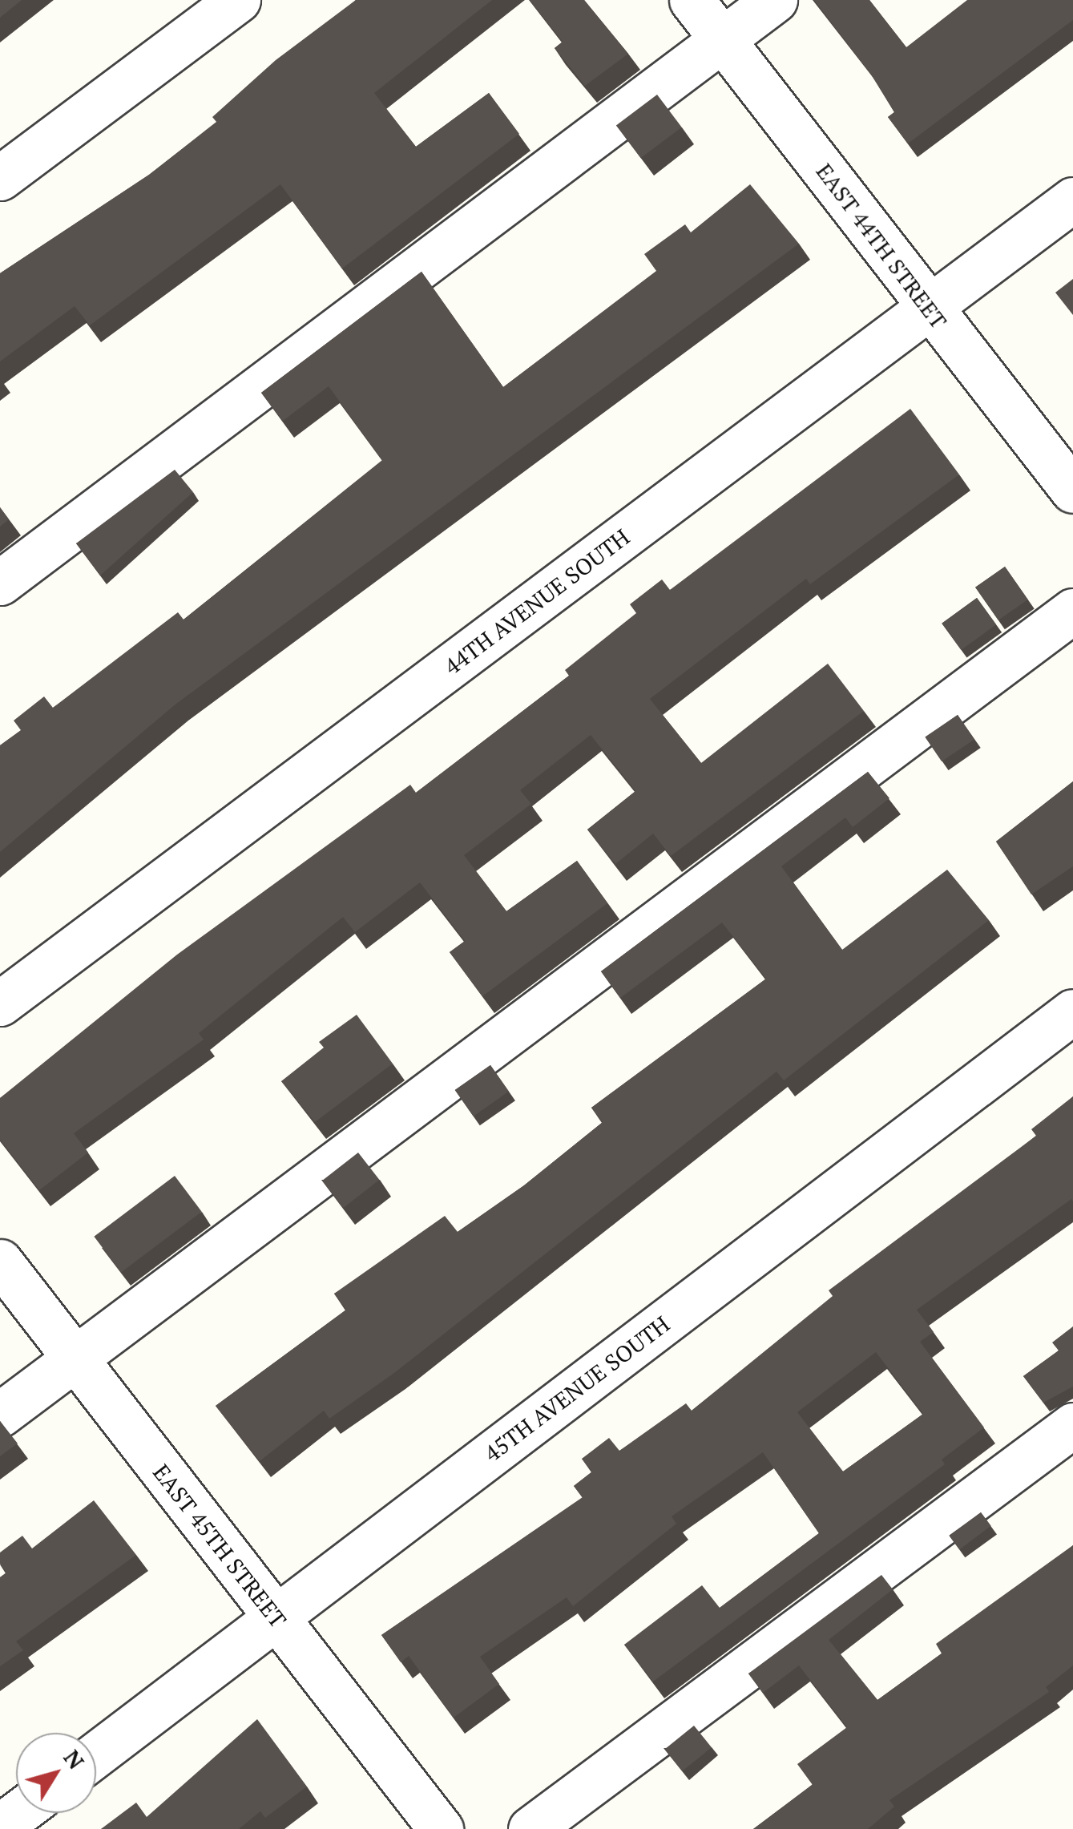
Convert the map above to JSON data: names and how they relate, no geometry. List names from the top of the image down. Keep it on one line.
{"streets":{"street":["EAST 44TH STREET","44TH AVENUE SOUTH","45TH AVENUE SOUTH","EAST 45TH STREET"]},"crossings":[["EAST 44TH STREET","44TH AVENUE SOUTH"],["45TH AVENUE SOUTH","EAST 45TH STREET"]],"north":"top right"}
